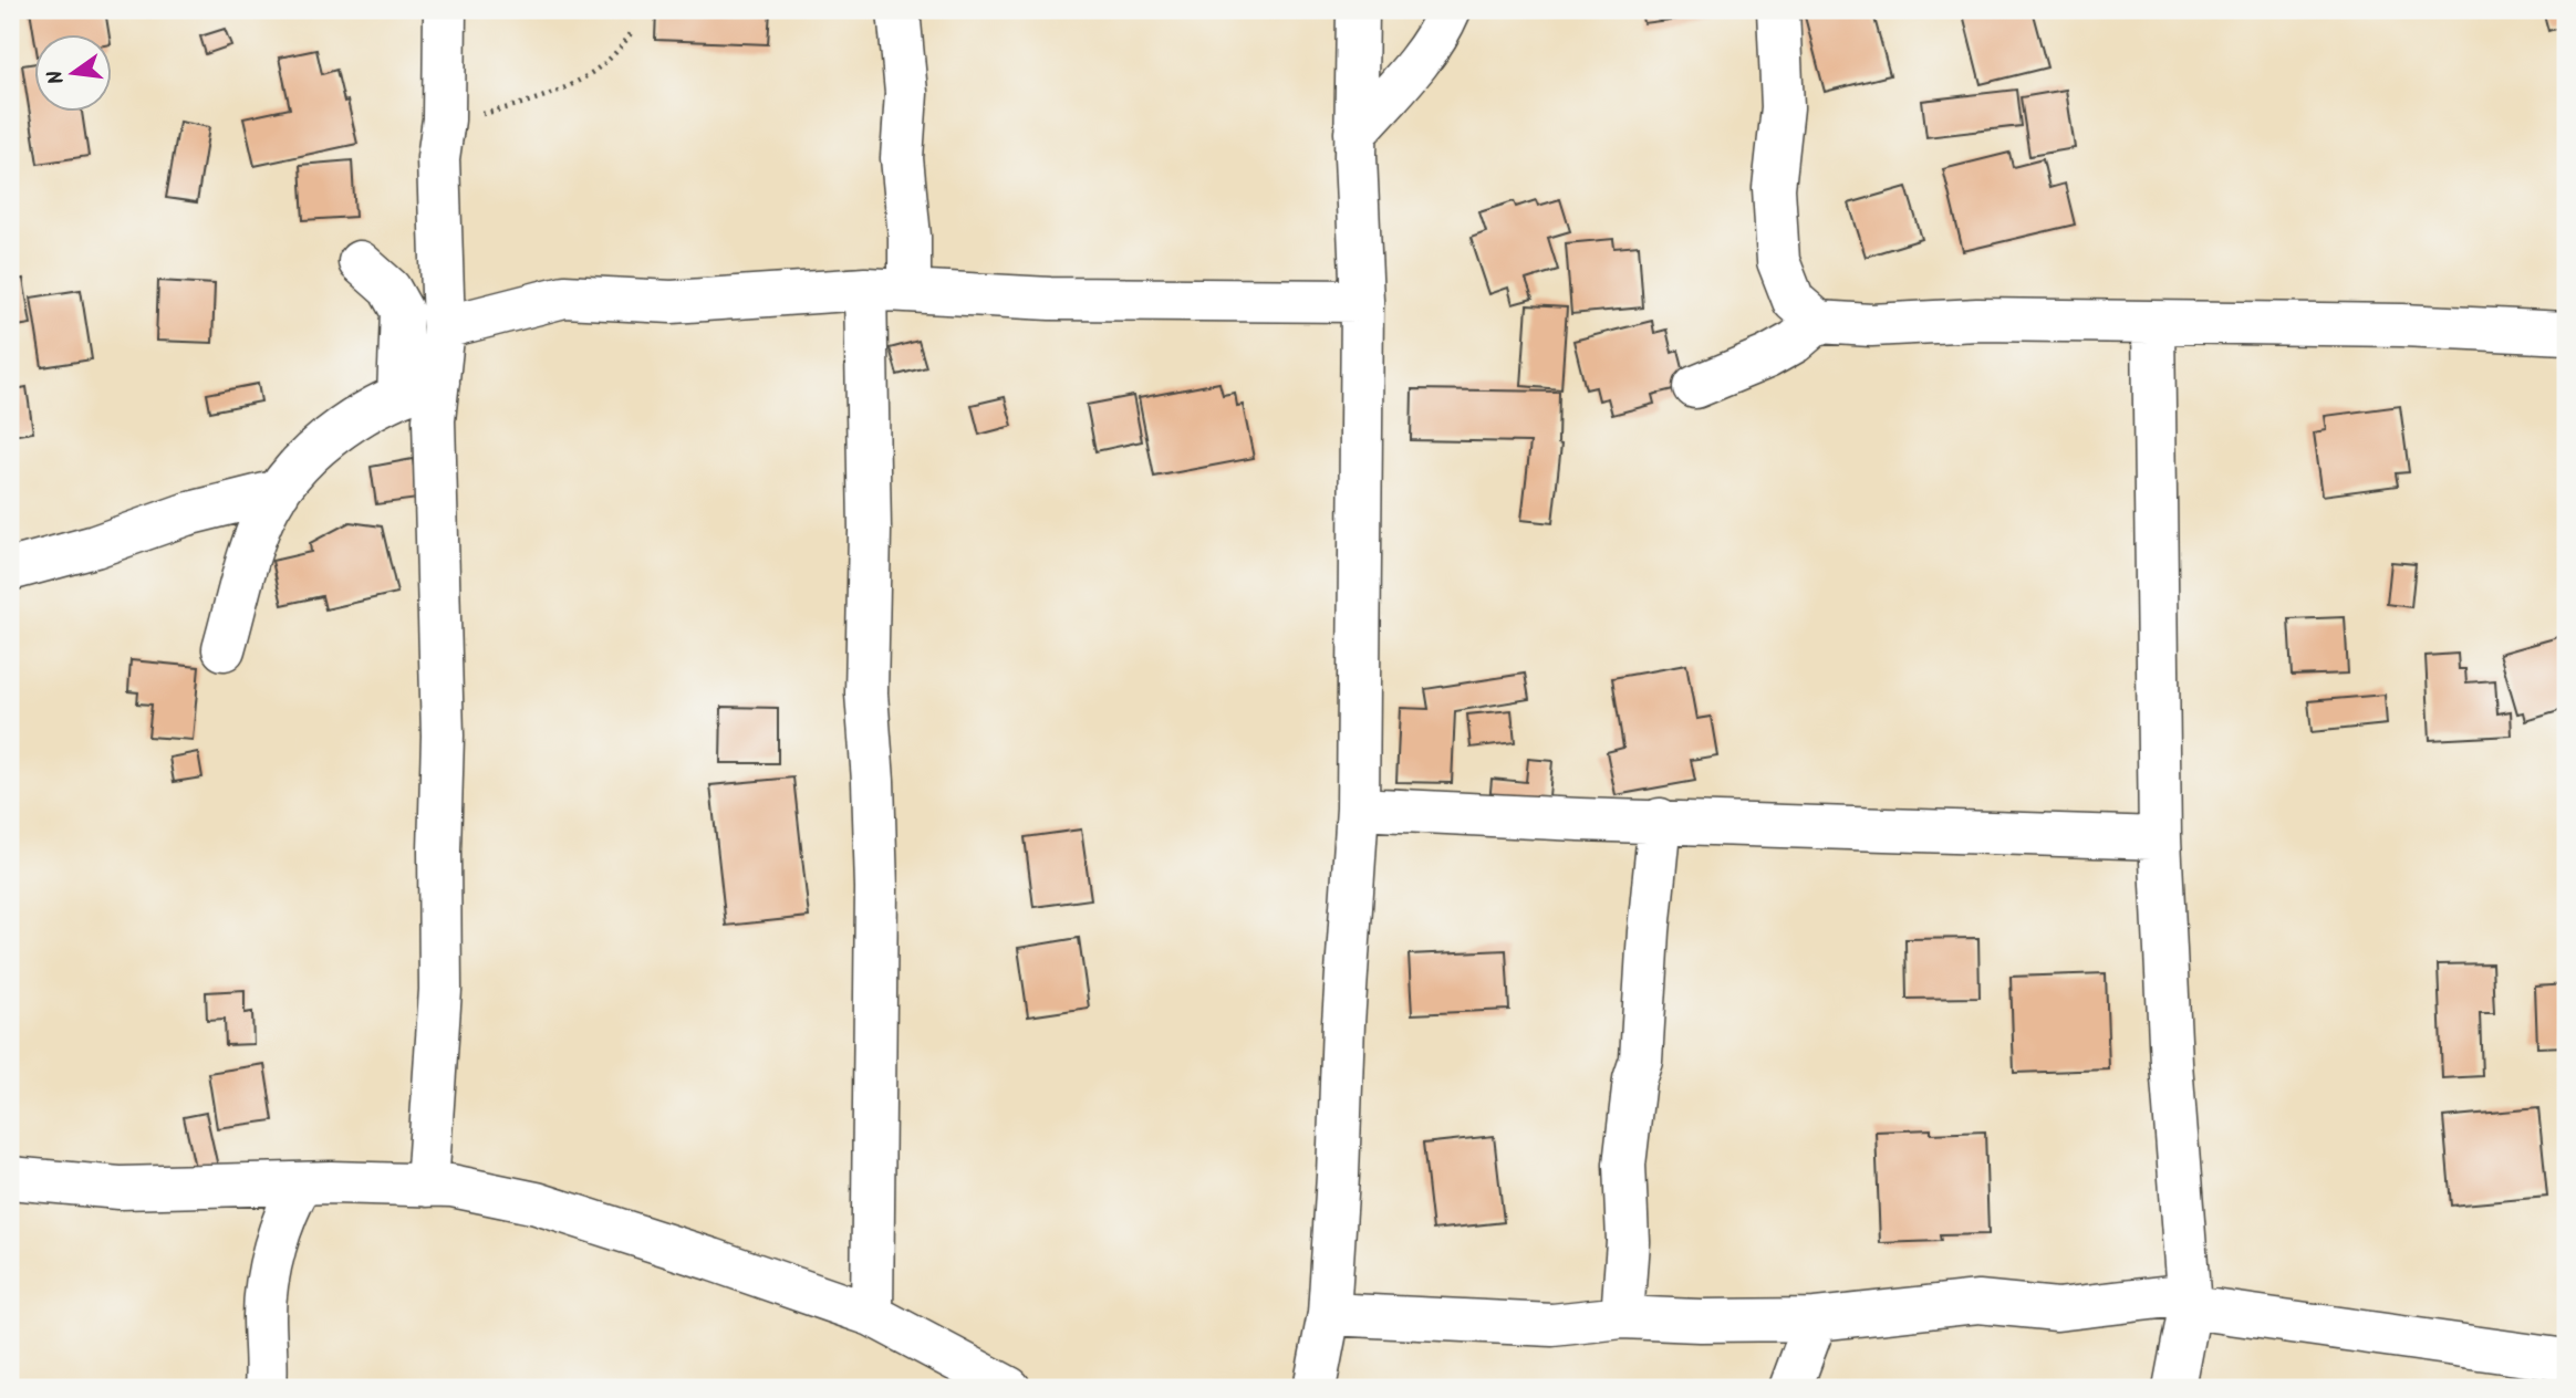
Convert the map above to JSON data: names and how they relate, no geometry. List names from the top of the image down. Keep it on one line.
{"north":"left"}
